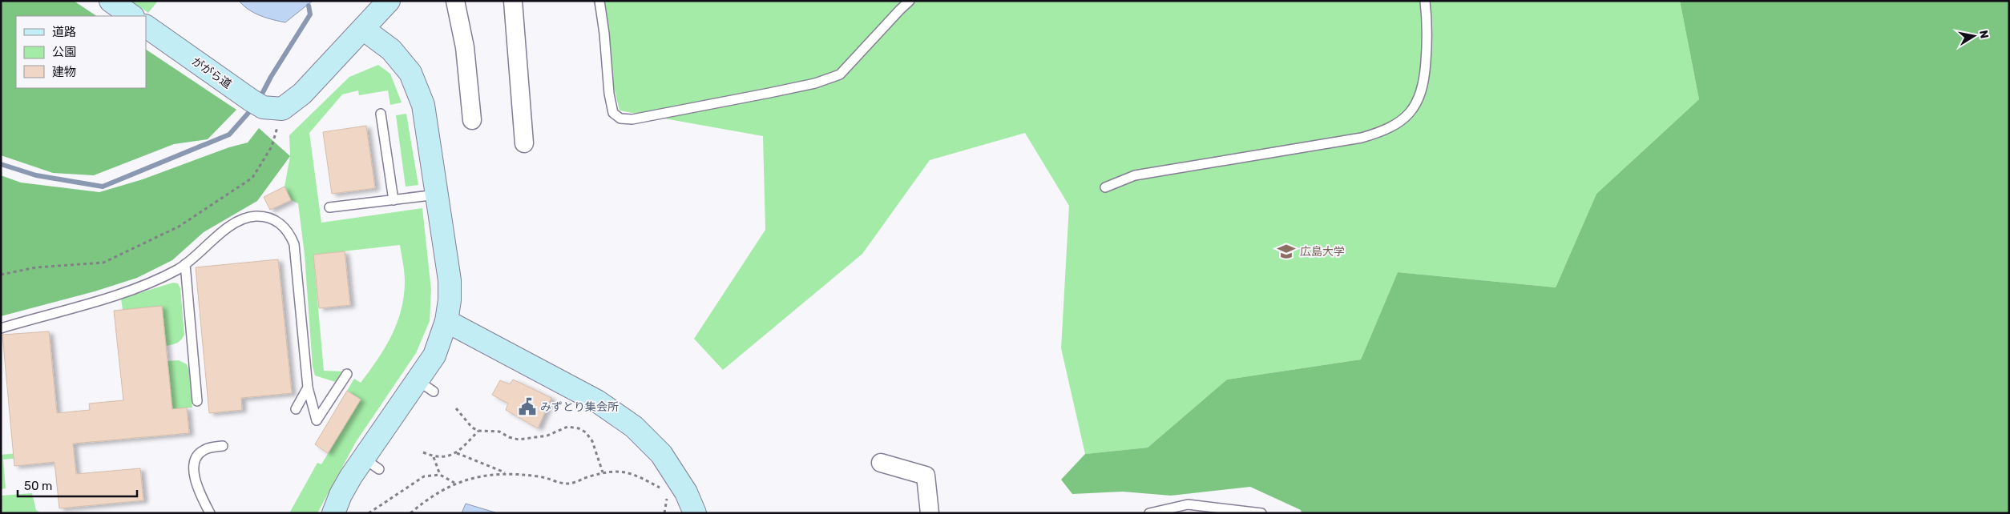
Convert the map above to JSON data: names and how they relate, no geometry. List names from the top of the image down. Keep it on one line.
{"streets":{"street":["ががら道"]},"places":{"school or university":["広島大学"],"public building":["みずとり集会所"]},"legend":["道路","公園","建物"],"scale_bar":"50 m","north":"right"}
